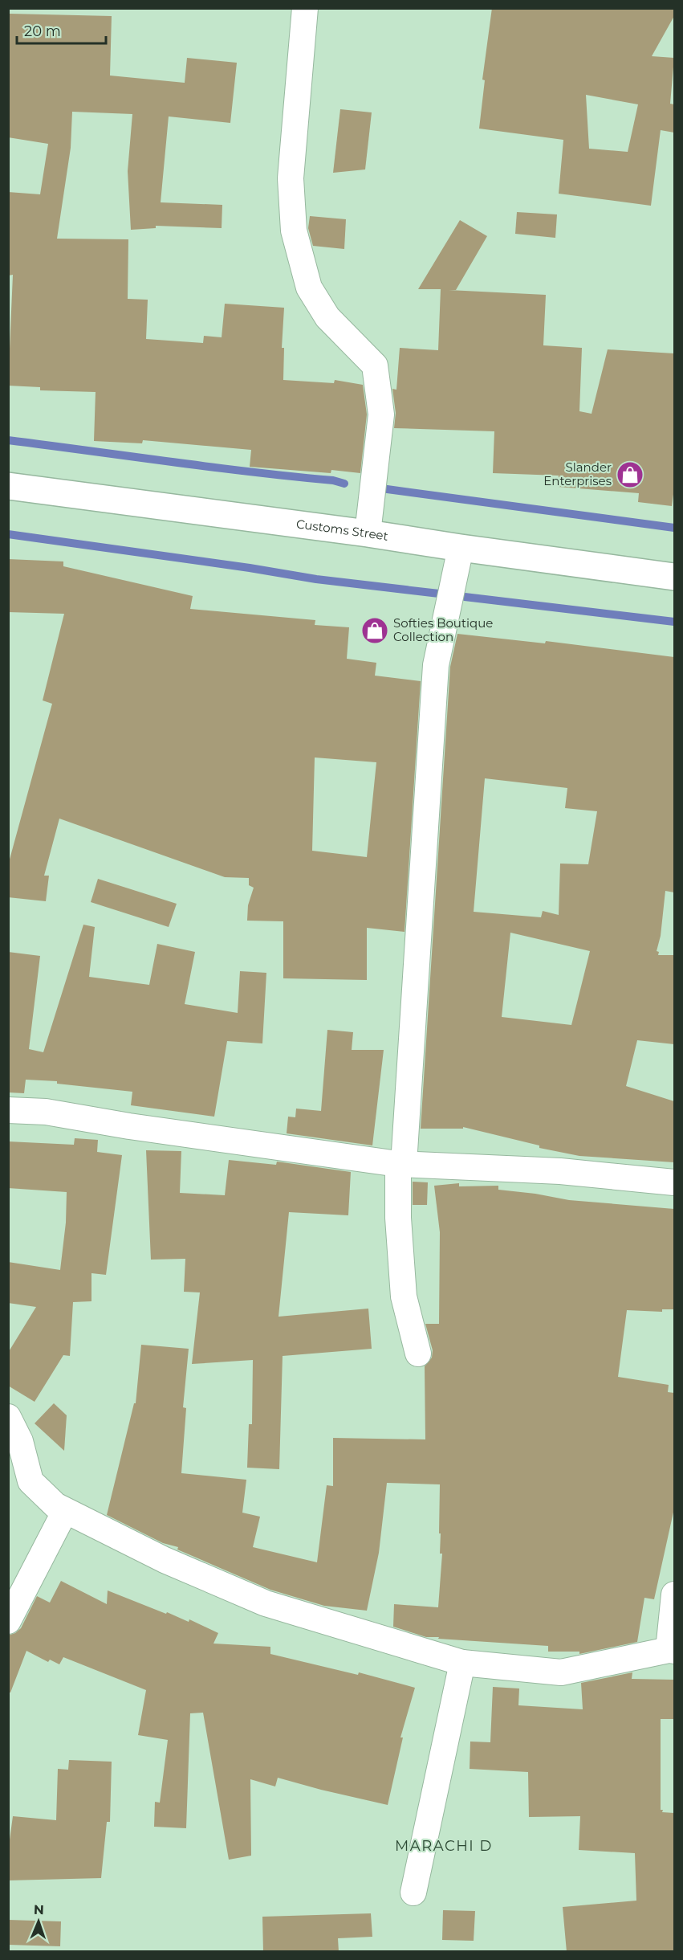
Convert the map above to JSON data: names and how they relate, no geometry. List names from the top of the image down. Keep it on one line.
{"streets":{"highway":["Customs Street"]},"districts":["MARACHI D"],"places":{"shop":["Slander Enterprises","Softies Boutique Collection"]},"scale_bar":"20 m","north":"top"}
